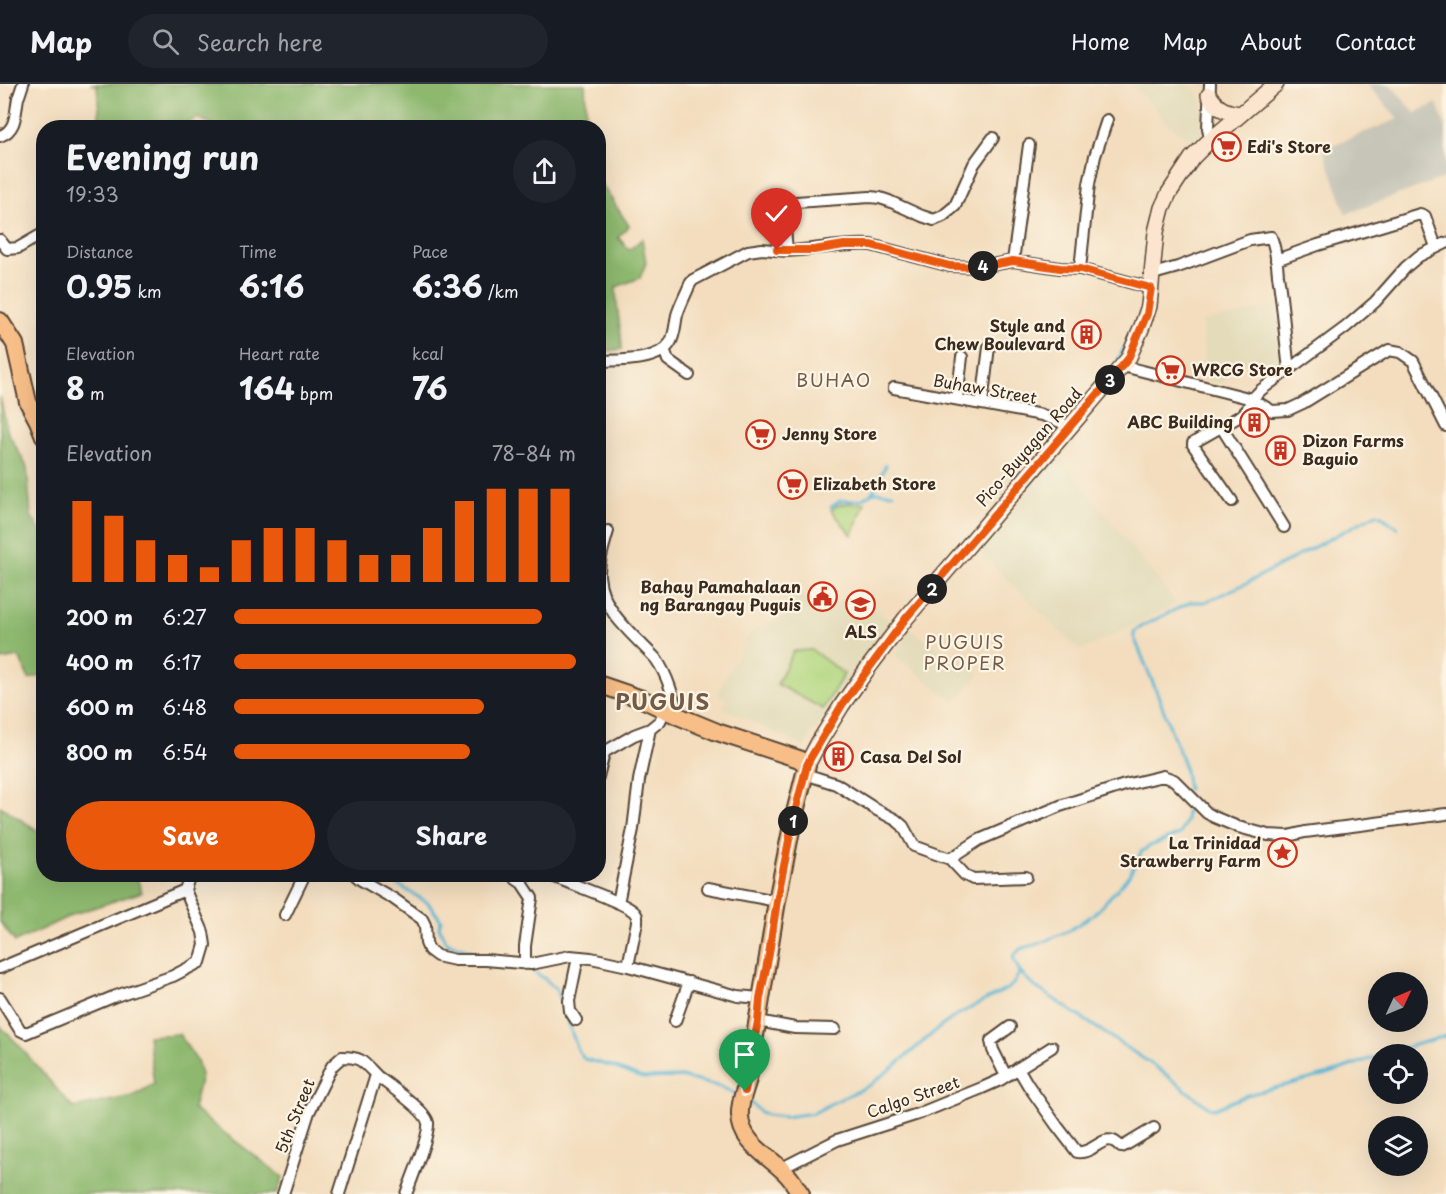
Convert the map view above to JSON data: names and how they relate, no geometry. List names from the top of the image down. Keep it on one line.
{"streets":{"main road":["Pico-Buyagan Road"],"street":["Buhaw Street","Calgo Street","5th Street"]},"crossings":[["Buhaw Street","Pico-Buyagan Road"]],"districts":["BUHAO","PUGUIS PROPER","PUGUIS"],"places":{"supermarket":["Edi's Store","WRCG Store","Jenny Store","Elizabeth Store"],"building":["Style and Chew Boulevard","ABC Building","Dizon Farms Baguio","Casa Del Sol"],"public building":["Bahay Pamahalaan ng Barangay Puguis"],"school or university":["ALS"],"place":["La Trinidad Strawberry Farm"]},"north":"top right","page":{"header":"Map","search":"Search here","nav":["Home","Map","About","Contact"],"heading":["Evening run","19:33"],"stats":[["Distance","0.95 km"],["Time","6:16"],["Pace","6:36 /km"],["Elevation","8 m"],["Heart rate","164 bpm"],["kcal","76"]],"pins":["4","3","2","1"],"chart":["Elevation","78–84 m"],"list":[{"name":"200 m","note":"6:27"},{"name":"400 m","note":"6:17"},{"name":"600 m","note":"6:48"},{"name":"800 m","note":"6:54"}],"buttons":["Save","Share"]}}
